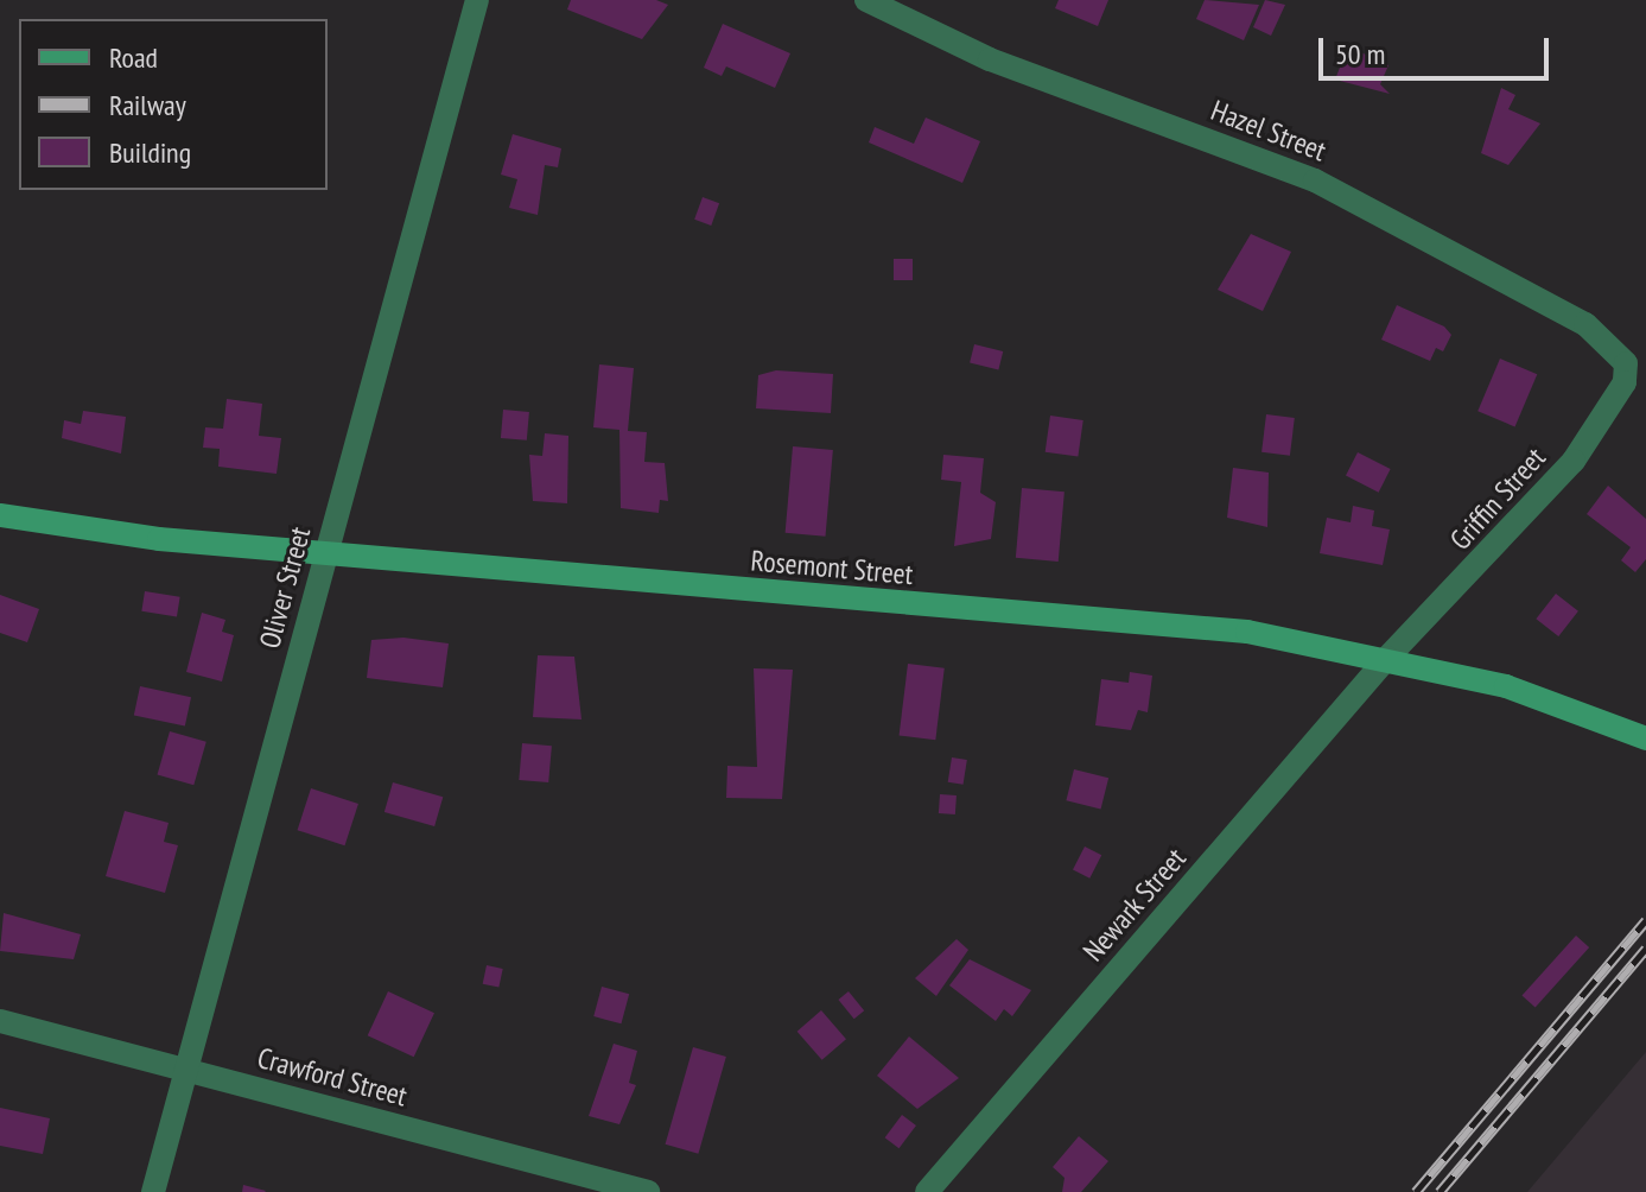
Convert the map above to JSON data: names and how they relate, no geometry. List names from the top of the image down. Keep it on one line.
{"streets":{"main road":["Rosemont Street"],"street":["Hazel Street","Griffin Street","Oliver Street","Newark Street","Crawford Street"]},"crossings":[["Hazel Street","Griffin Street"],["Griffin Street","Rosemont Street"],["Griffin Street","Newark Street"],["Rosemont Street","Oliver Street"],["Rosemont Street","Newark Street"],["Oliver Street","Crawford Street"]],"legend":["Road","Railway","Building"],"scale_bar":"50 m"}
